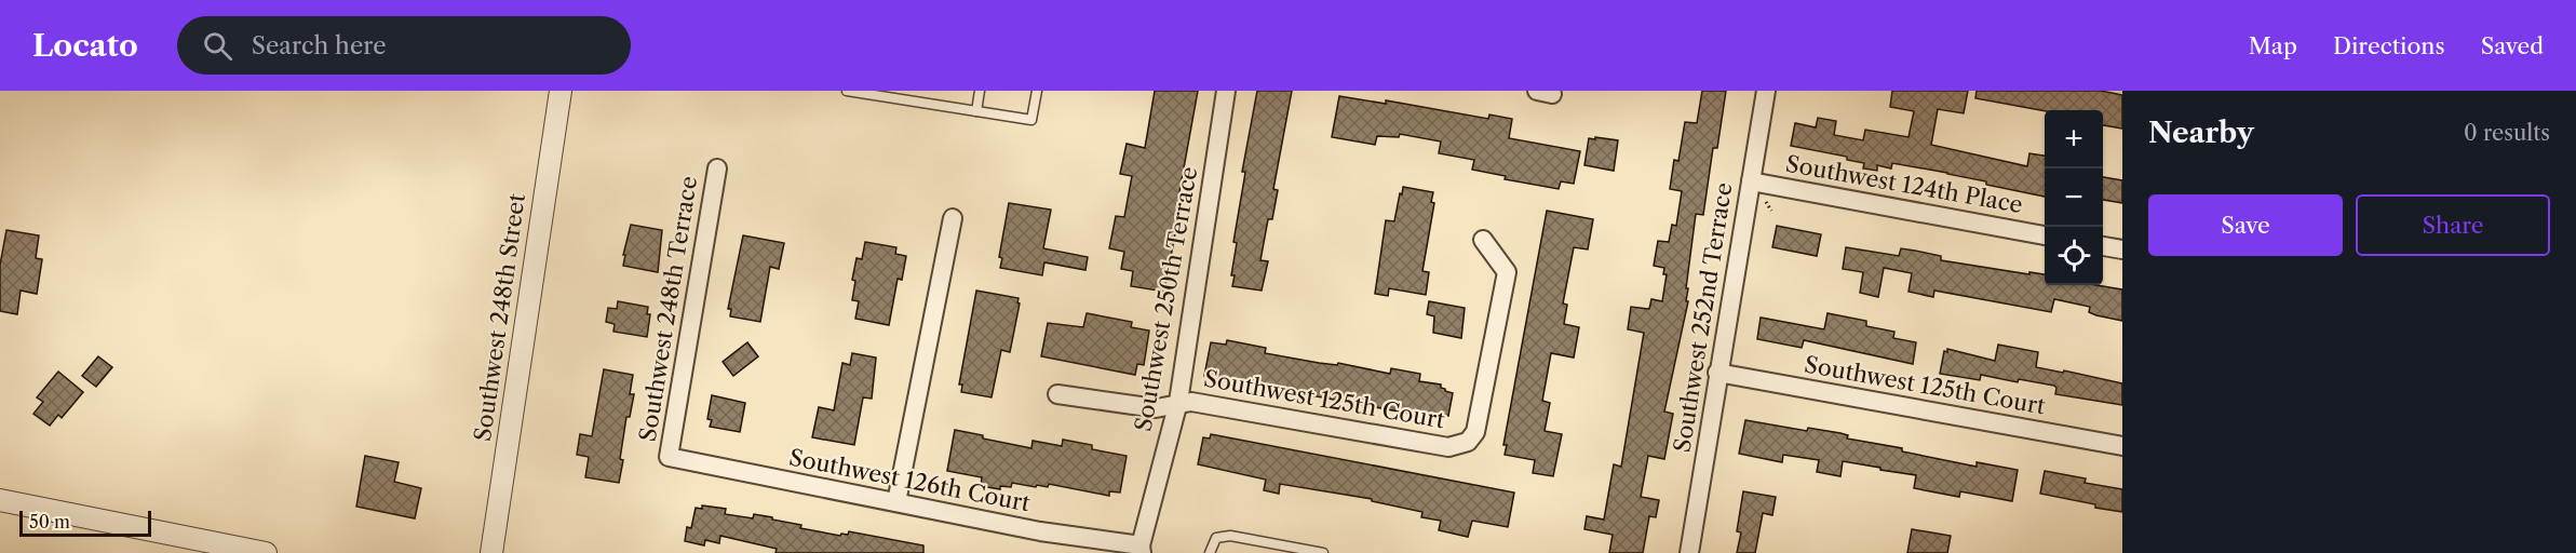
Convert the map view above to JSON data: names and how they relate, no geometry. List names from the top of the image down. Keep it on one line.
{"streets":{"street":["Southwest 124th Place","Southwest 250th Terrace","Southwest 248th Terrace","Southwest 248th Street","Southwest 252nd Terrace","Southwest 125th Court","Southwest 126th Court"]},"crossings":[["Southwest 124th Place","Southwest 252nd Terrace"],["Southwest 250th Terrace","Southwest 125th Court"],["Southwest 250th Terrace","Southwest 126th Court"],["Southwest 248th Terrace","Southwest 126th Court"],["Southwest 252nd Terrace","Southwest 125th Court"]],"scale_bar":"50 m","page":{"header":"Locato","search":"Search here","nav":["Map","Directions","Saved"],"heading":["Nearby","0 results"],"map_buttons":["+","−"],"buttons":["Save","Share"],"scale":"50 m"}}
